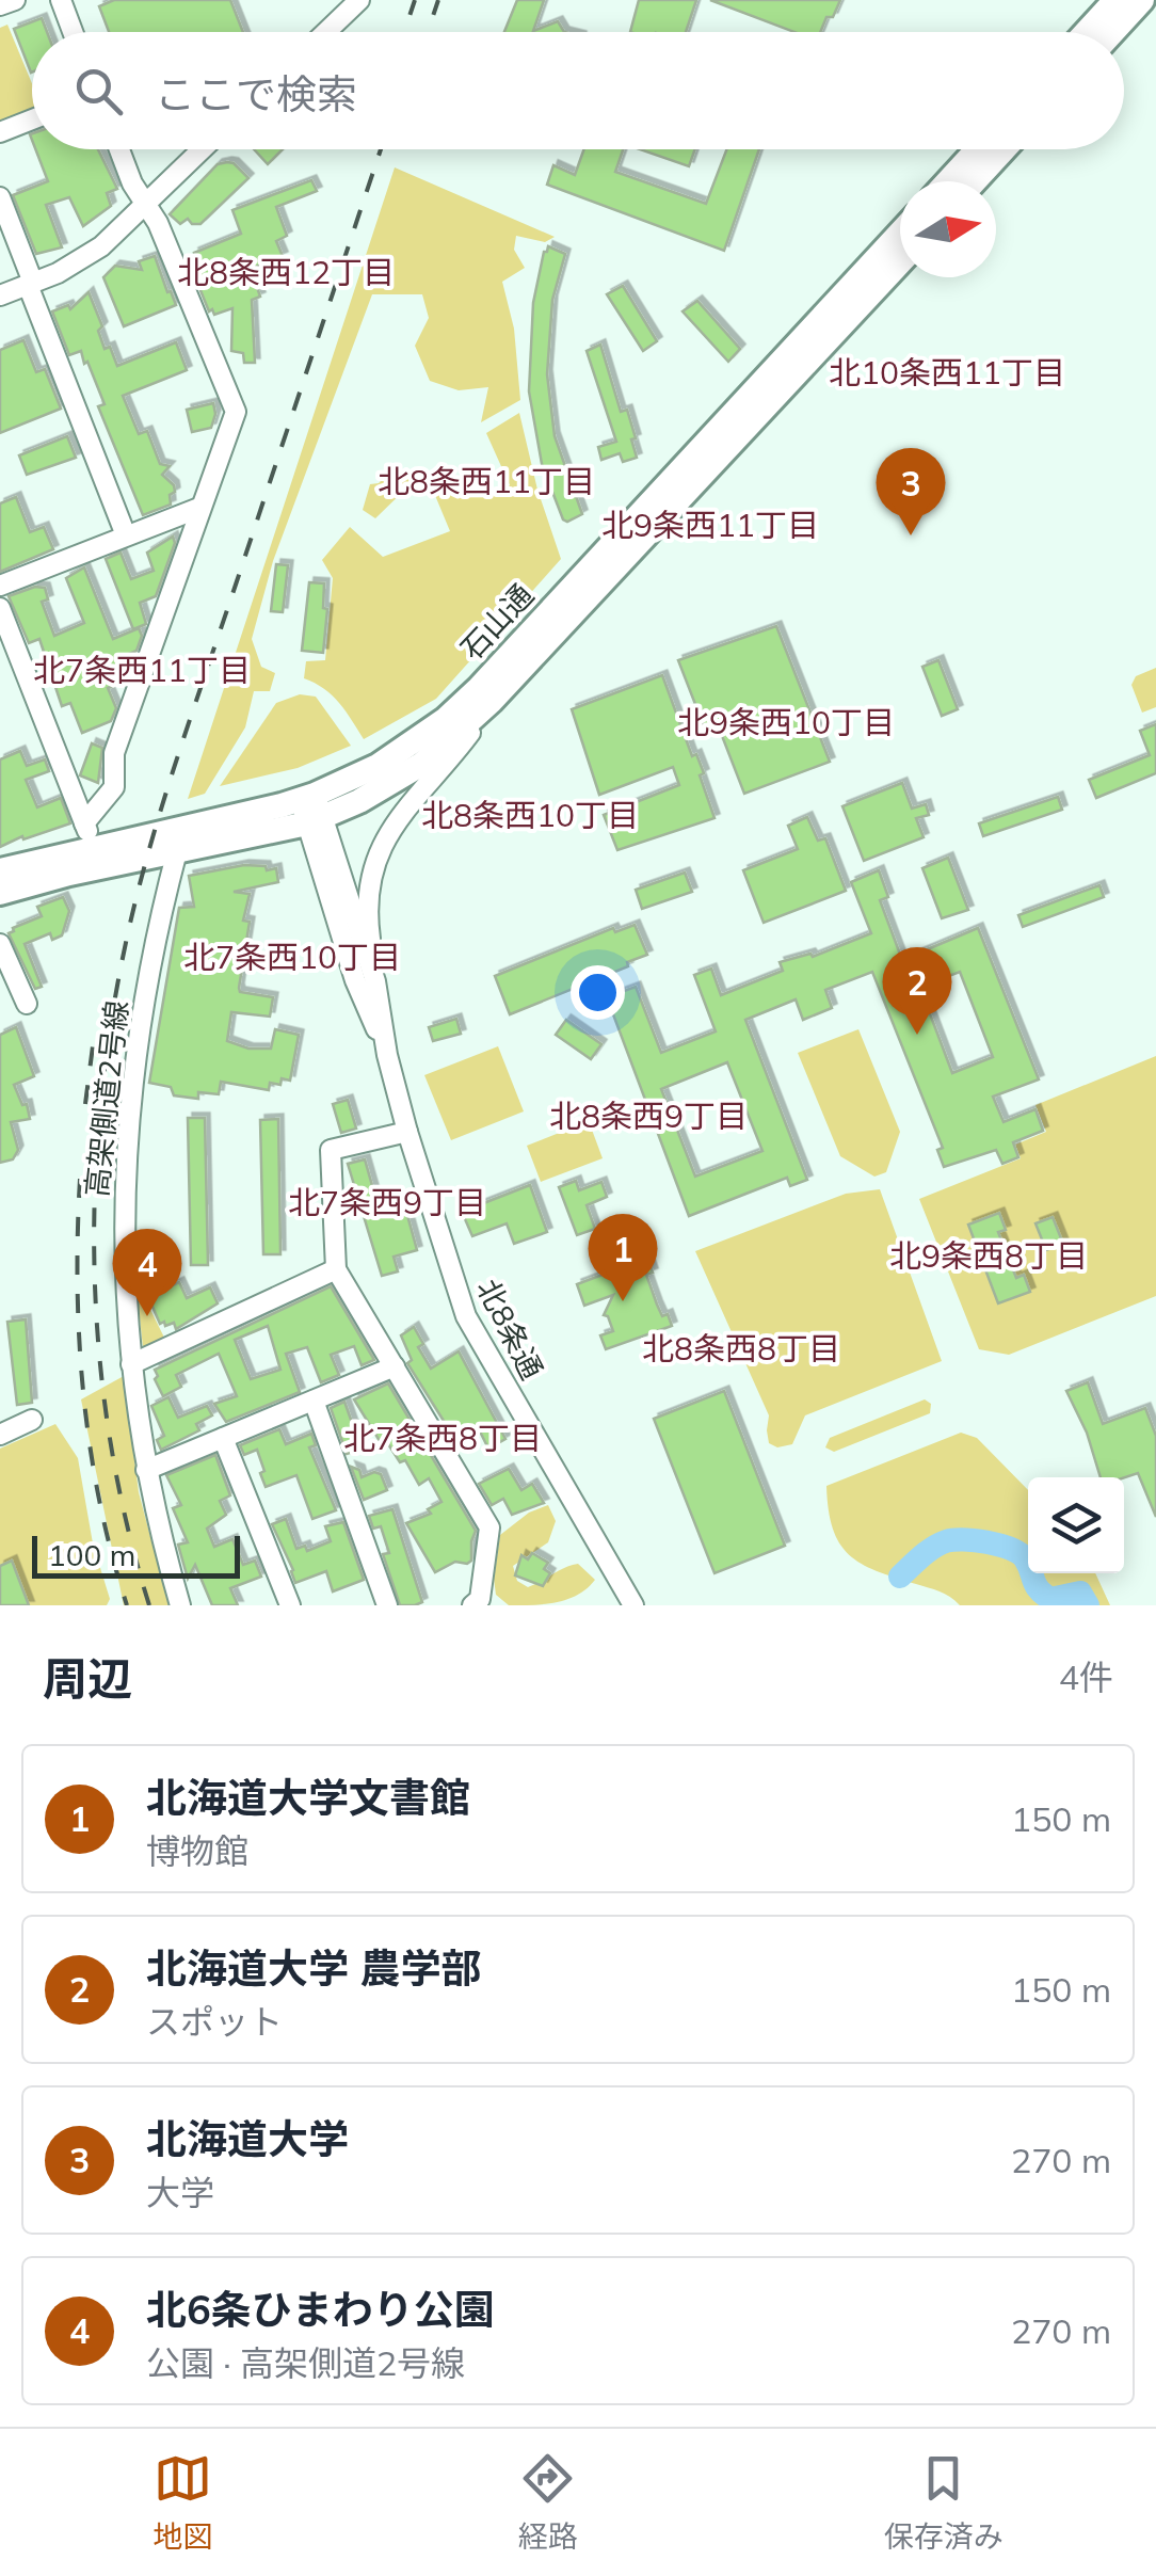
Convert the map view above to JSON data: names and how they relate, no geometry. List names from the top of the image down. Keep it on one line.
{"streets":{"main road":["石山通"],"street":["高架側道2号線","北8条通"]},"crossings":[["石山通","高架側道2号線"],["石山通","北8条通"]],"districts":["北8条西12丁目","北10条西11丁目","北8条西11丁目","北9条西11丁目","北7条西11丁目","北9条西10丁目","北8条西10丁目","北7条西10丁目","北8条西9丁目","北7条西9丁目","北9条西8丁目","北8条西8丁目","北7条西8丁目"],"scale_bar":"100 m","north":"right","page":{"search":"ここで検索","pins":["3","2","1","4"],"scale":"100 m","heading":["周辺","4件"],"list":[{"mark":"1","name":"北海道大学文書館","note":"博物館","value":"150 m"},{"mark":"2","name":"北海道大学 農学部","note":"スポット","value":"150 m"},{"mark":"3","name":"北海道大学","note":"大学","value":"270 m"},{"mark":"4","name":"北6条ひまわり公園","note":"公園 · 高架側道2号線","value":"270 m"}],"nav":["地図","経路","保存済み"]}}
